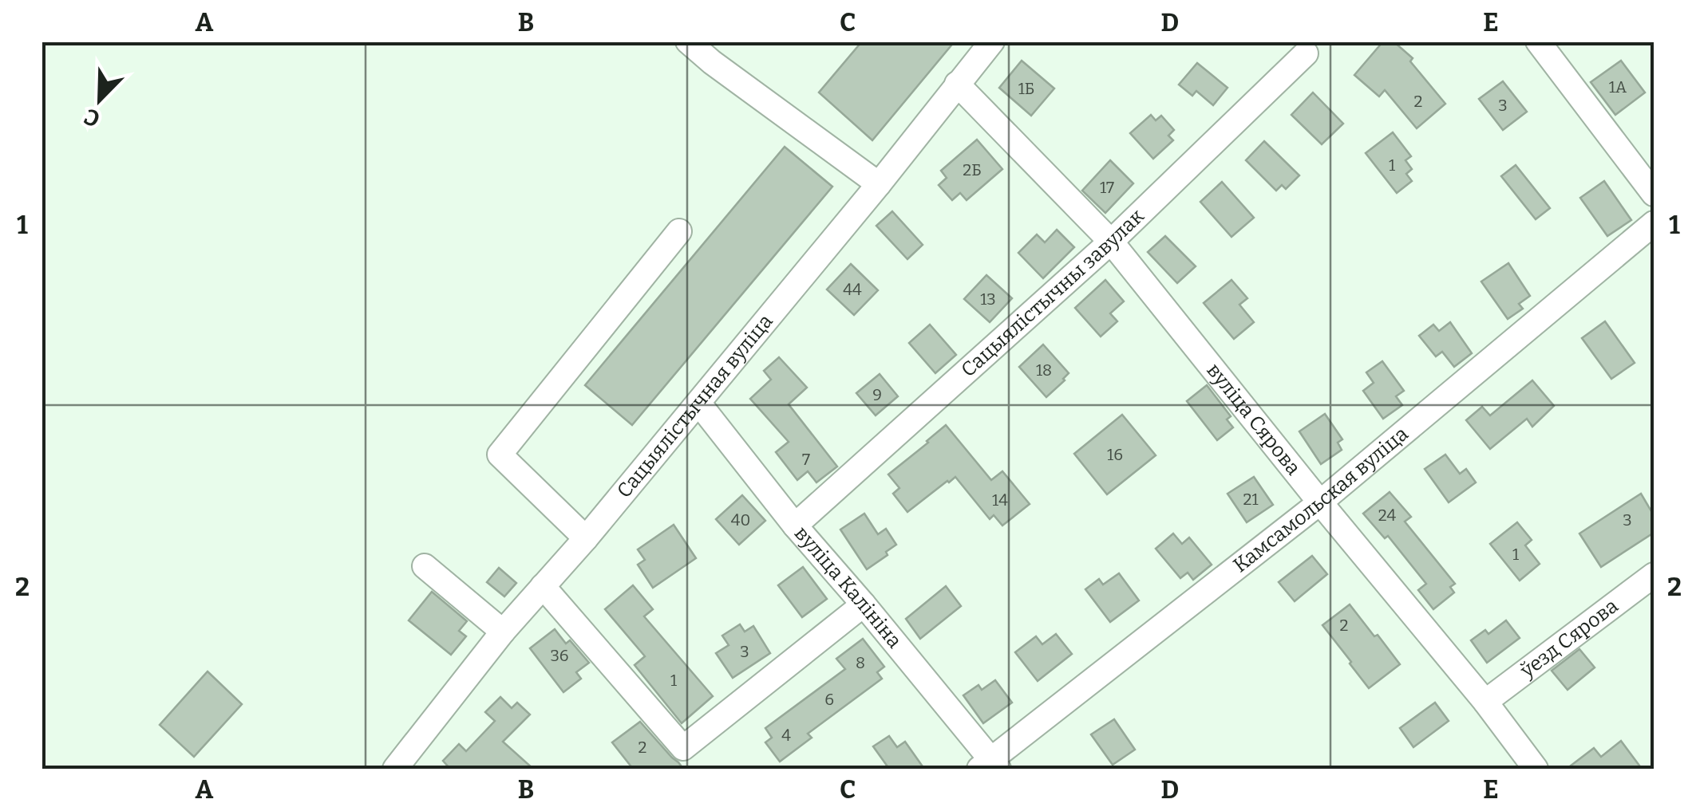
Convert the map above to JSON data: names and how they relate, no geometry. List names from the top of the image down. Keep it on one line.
{"streets":{"street":["Сацыялістычны завулак","Сацыялістычная вуліца","вуліца Сярова","Камсамольская вуліца","вуліца Калініна","ўезд Сярова"]},"crossings":[["Сацыялістычны завулак","вуліца Сярова"],["Сацыялістычны завулак","вуліца Калініна"],["Сацыялістычная вуліца","вуліца Сярова"],["Сацыялістычная вуліца","вуліца Калініна"],["вуліца Сярова","Камсамольская вуліца"],["вуліца Сярова","ўезд Сярова"],["Камсамольская вуліца","вуліца Калініна"]],"house_numbers":["1А","1Б","2","3","1","2Б","17","44","13","18","9","16","7","21","14","24","40","3","1","2","3","36","8","1","6","4","2"],"north":"bottom left","grid":{"columns":["A","B","C","D","E"],"rows":["1","2"]}}
